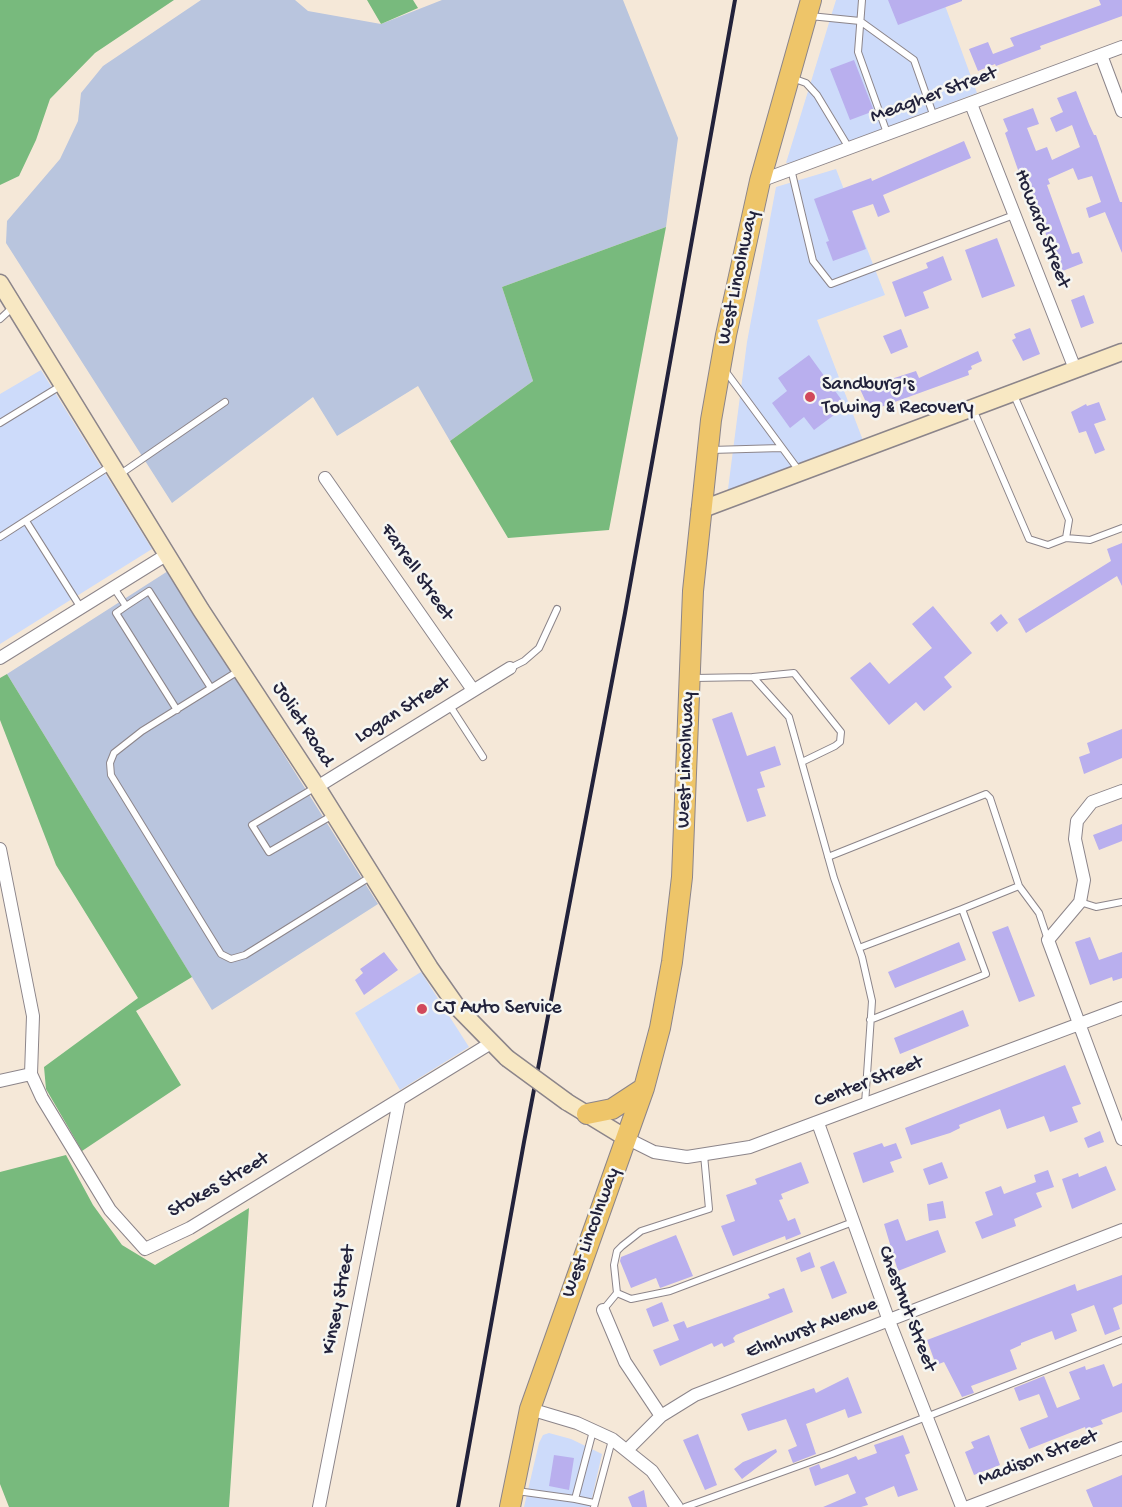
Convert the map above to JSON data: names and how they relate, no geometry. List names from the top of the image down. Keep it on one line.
{"streets":{"main road":["West Lincolnway","Joliet Road"],"street":["Meagher Street","Howard Street","Farrell Street","Logan Street","Center Street","Stokes Street","Kinsey Street","Chestnut Street","Elmhurst Avenue","Madison Street"]},"crossings":[["Meagher Street","Howard Street"],["Meagher Street","West Lincolnway"],["West Lincolnway","Joliet Road"],["West Lincolnway","Center Street"],["Farrell Street","Logan Street"],["Logan Street","Joliet Road"],["Joliet Road","Center Street"],["Joliet Road","Stokes Street"],["Center Street","Chestnut Street"],["Stokes Street","Kinsey Street"],["Chestnut Street","Elmhurst Avenue"]],"places":["Sandburg's Towing & Recovery","CJ Auto Service"]}
